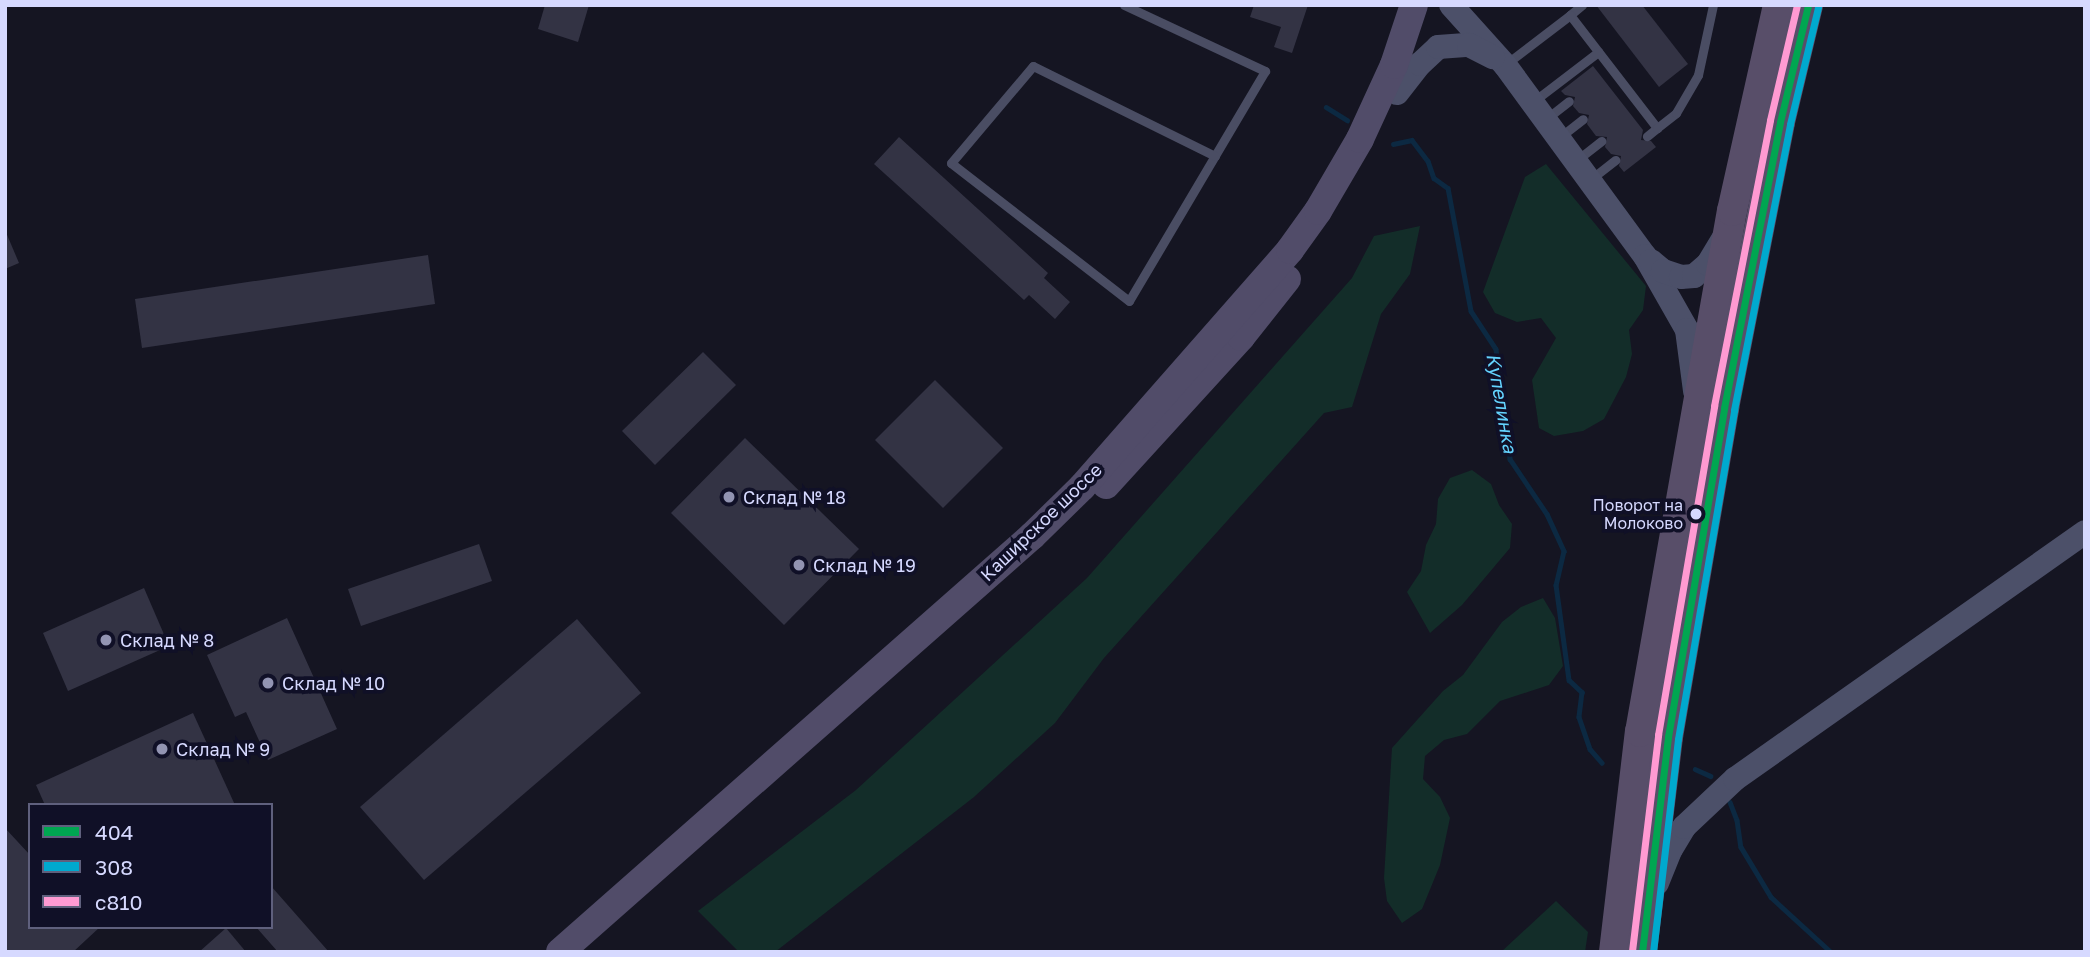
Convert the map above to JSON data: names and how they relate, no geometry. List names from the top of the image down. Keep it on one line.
{"streets":{"main road":["Каширское шоссе"]},"water":["Купелинка"],"places":["Склад № 18","Поворот на Молоково","Склад № 19","Склад № 8","Склад № 10","Склад № 9"],"lines":["transit line 404","transit line с810","transit line 308"],"legend":["404","308","с810"]}
